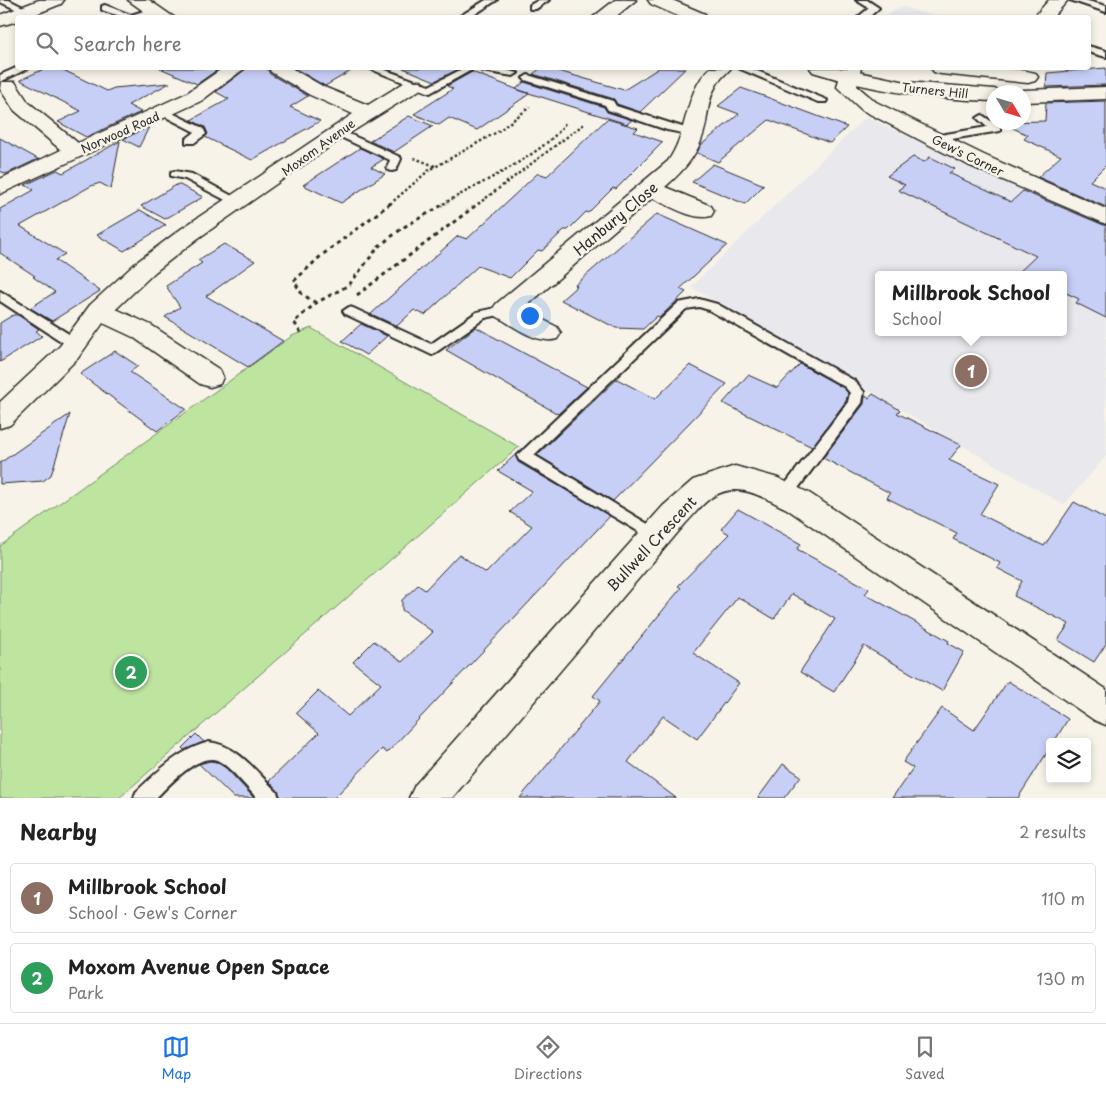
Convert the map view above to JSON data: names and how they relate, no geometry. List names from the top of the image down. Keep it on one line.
{"streets":{"street":["Turners Hill","Norwood Road","Moxom Avenue","Gew's Corner","Hanbury Close","Bullwell Crescent"]},"crossings":[["Turners Hill","Gew's Corner"]],"north":"bottom right","page":{"search":"Search here","popup":["Millbrook School","School"],"pins":["1","2"],"heading":["Nearby","2 results"],"list":[{"mark":"1","name":"Millbrook School","note":"School · Gew's Corner","value":"110 m"},{"mark":"2","name":"Moxom Avenue Open Space","note":"Park","value":"130 m"}],"nav":["Map","Directions","Saved"]}}
